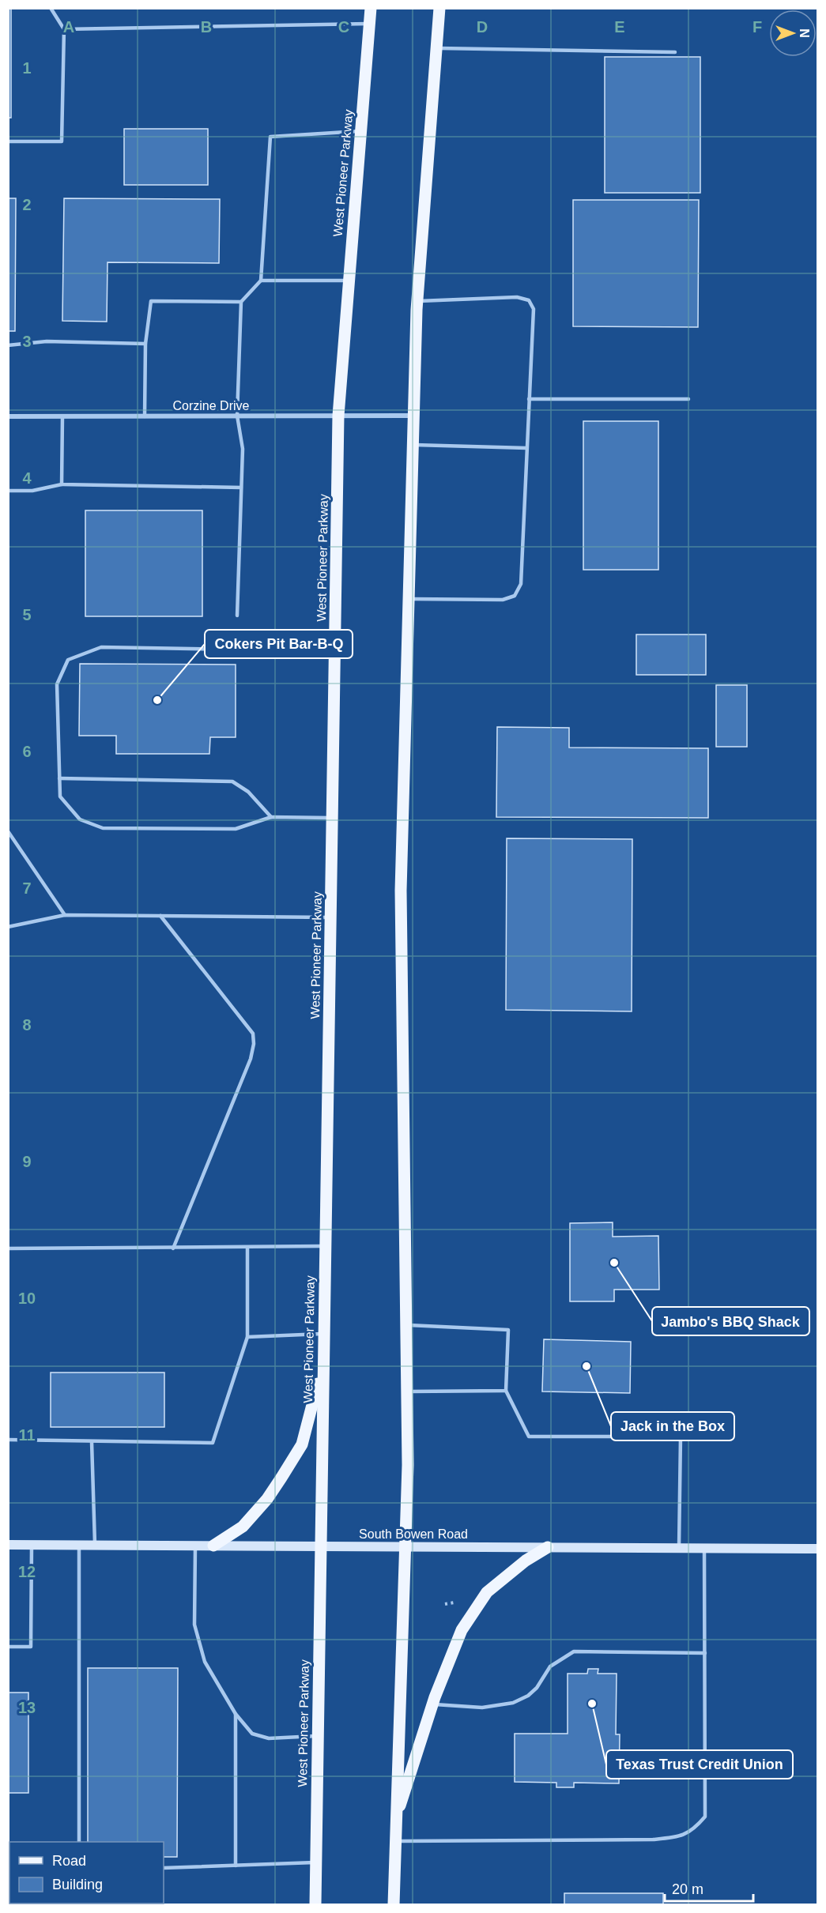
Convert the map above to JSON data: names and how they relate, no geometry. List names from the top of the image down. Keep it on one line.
{"streets":{"main road":["West Pioneer Parkway","South Bowen Road"],"street":["Corzine Drive"]},"crossings":[["West Pioneer Parkway","Corzine Drive"],["West Pioneer Parkway","South Bowen Road"]],"places":["Cokers Pit Bar-B-Q","Jambo's BBQ Shack","Jack in the Box","Texas Trust Credit Union"],"legend":["Road","Building"],"scale_bar":"20 m","north":"right","grid":{"columns":["A","B","C","D","E","F"],"rows":["1","2","3","4","5","6","7","8","9","10","11","12","13"]}}
